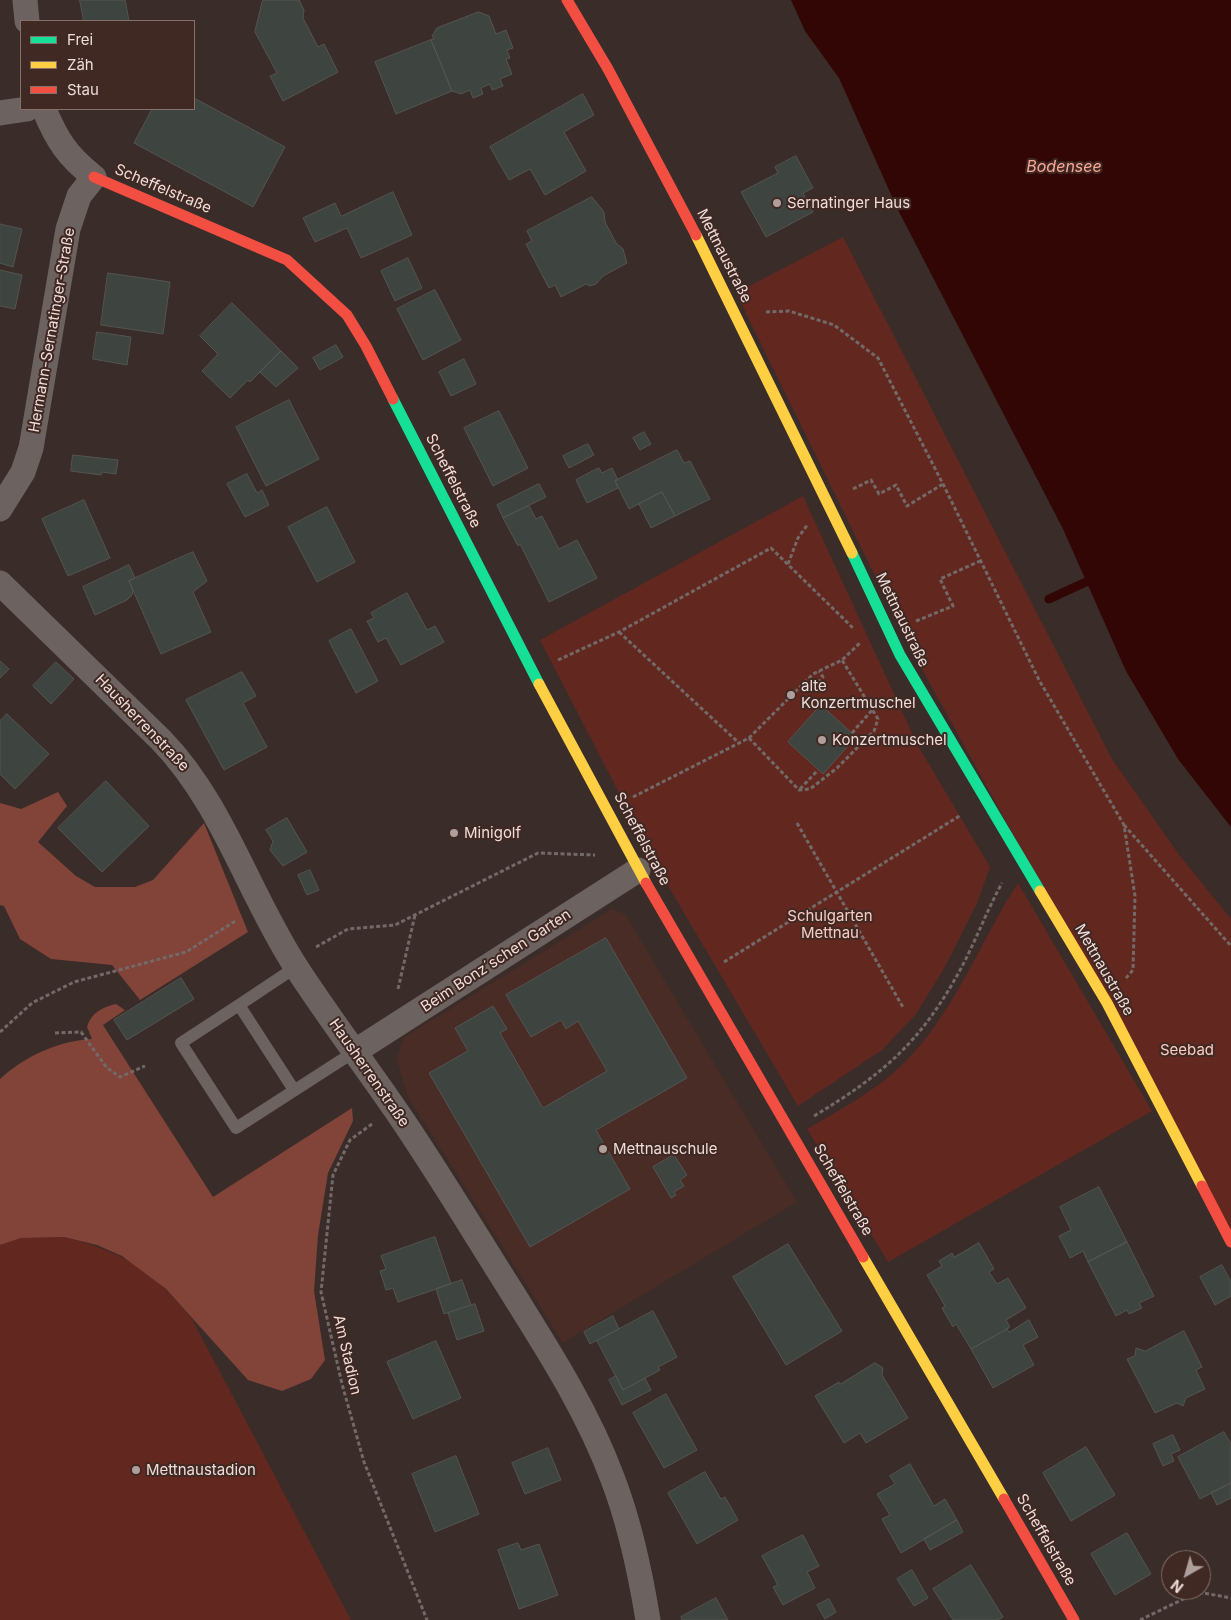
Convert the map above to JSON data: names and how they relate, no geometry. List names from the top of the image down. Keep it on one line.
{"streets":{"street":["Scheffelstraße","Mettnaustraße","Hermann-Sernatinger-Straße","Hausherrenstraße","Beim Bonz´schen Garten"],"path":["Am Stadion"]},"crossings":[["Scheffelstraße","Hermann-Sernatinger-Straße"],["Scheffelstraße","Beim Bonz´schen Garten"],["Hausherrenstraße","Beim Bonz´schen Garten"],["Hausherrenstraße","Am Stadion"]],"water":["Bodensee"],"parks":["Schulgarten Mettnau","Seebad"],"places":["Sernatinger Haus","alte Konzertmuschel","Konzertmuschel","Minigolf","Mettnauschule","Mettnaustadion"],"legend":["Frei","Zäh","Stau"],"north":"bottom left"}
